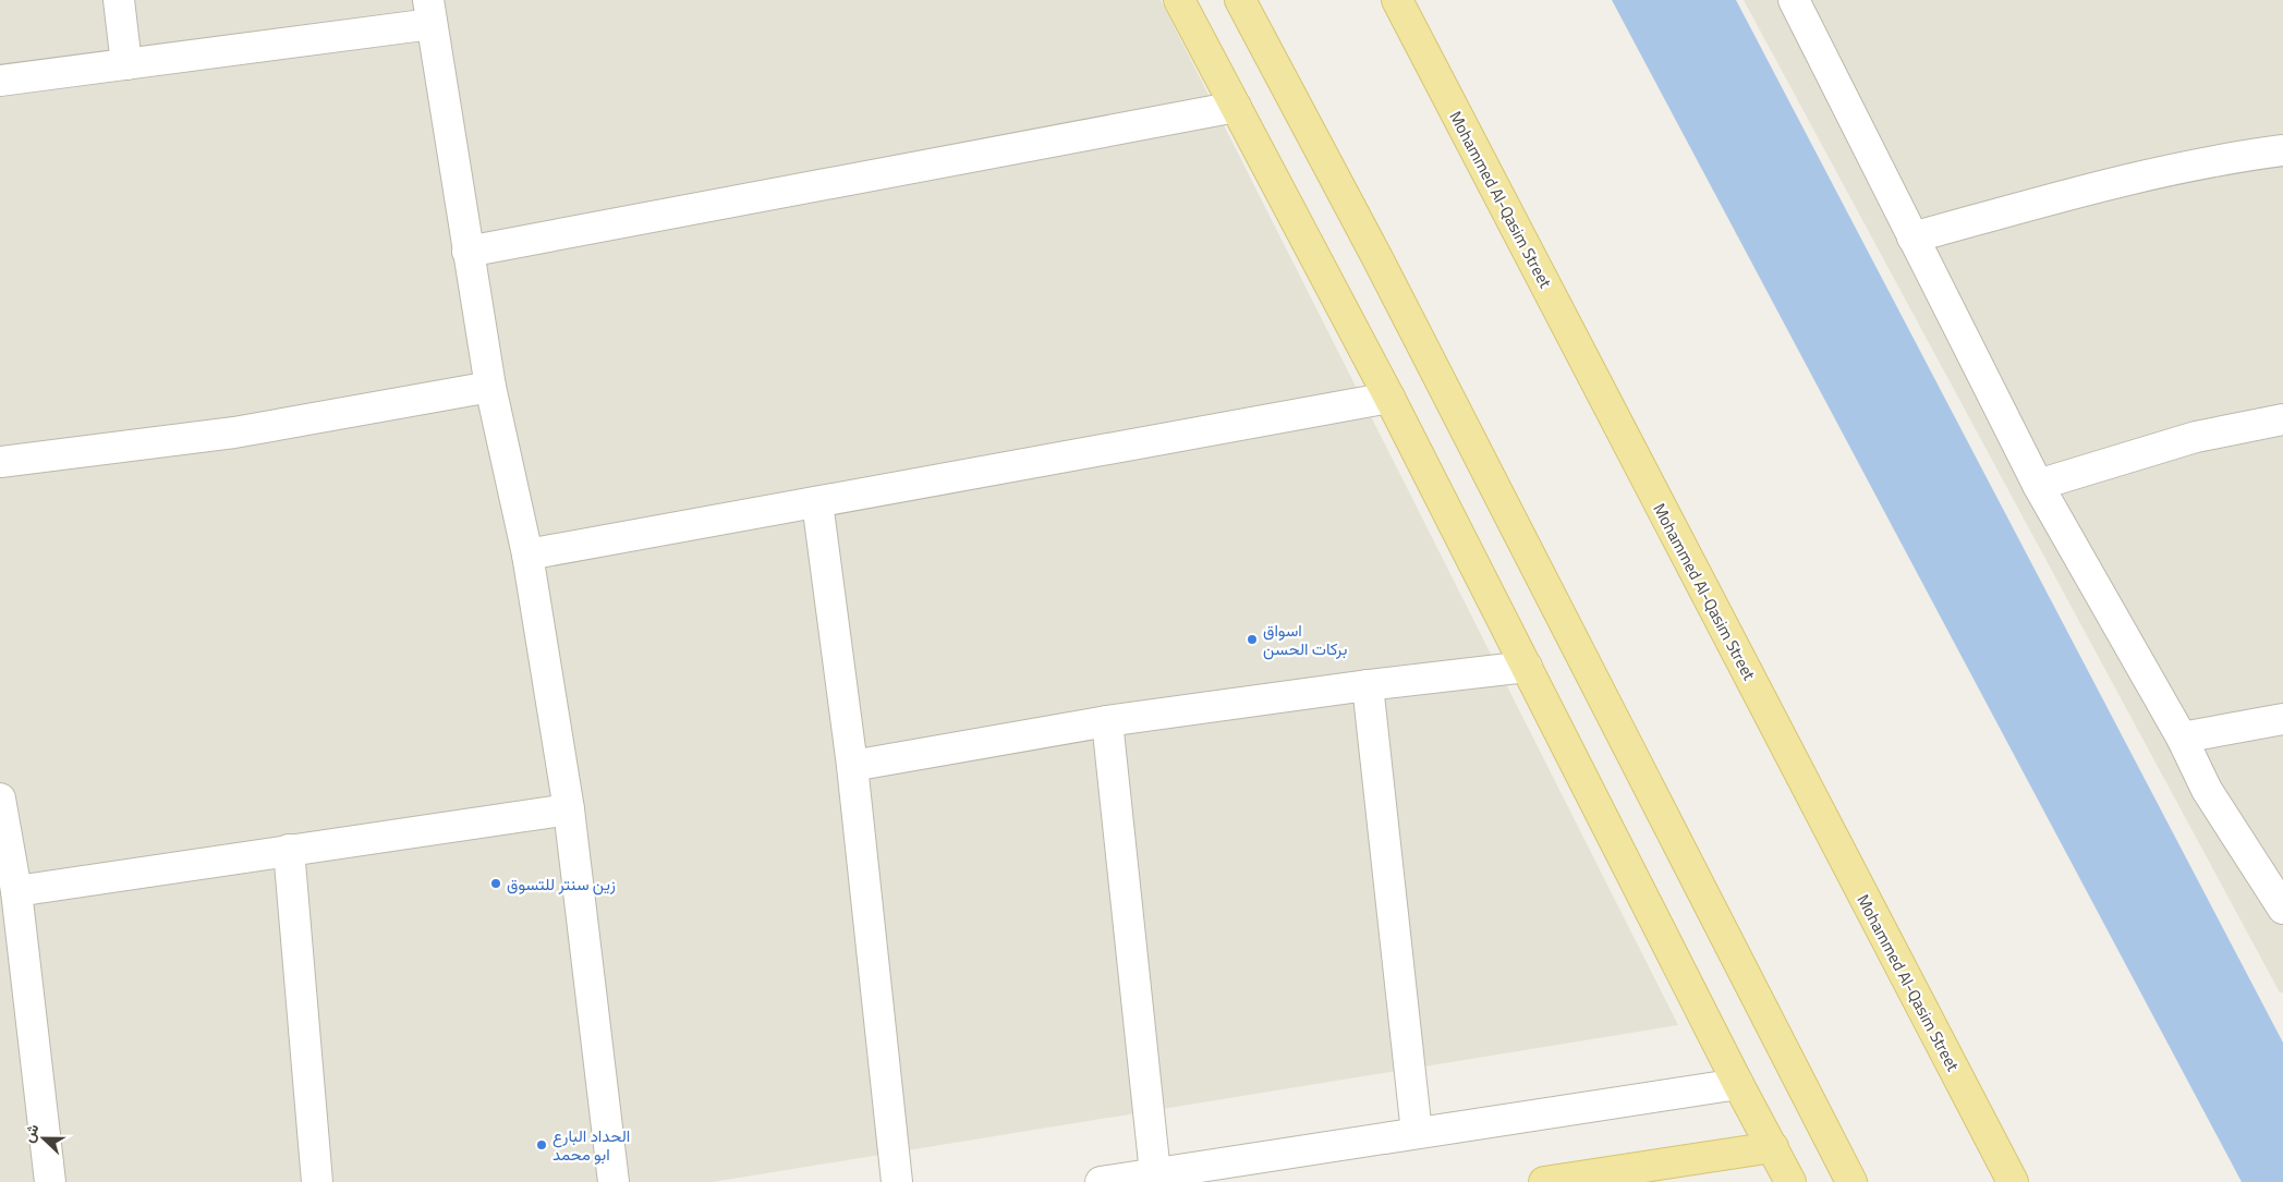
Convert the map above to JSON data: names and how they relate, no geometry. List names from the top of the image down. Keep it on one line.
{"streets":{"main road":["Mohammed Al-Qasim Street"]},"places":["اسواق بركات الحسن","زين سنتر للتسوق","الحداد البارع ابو محمد"],"north":"left"}
